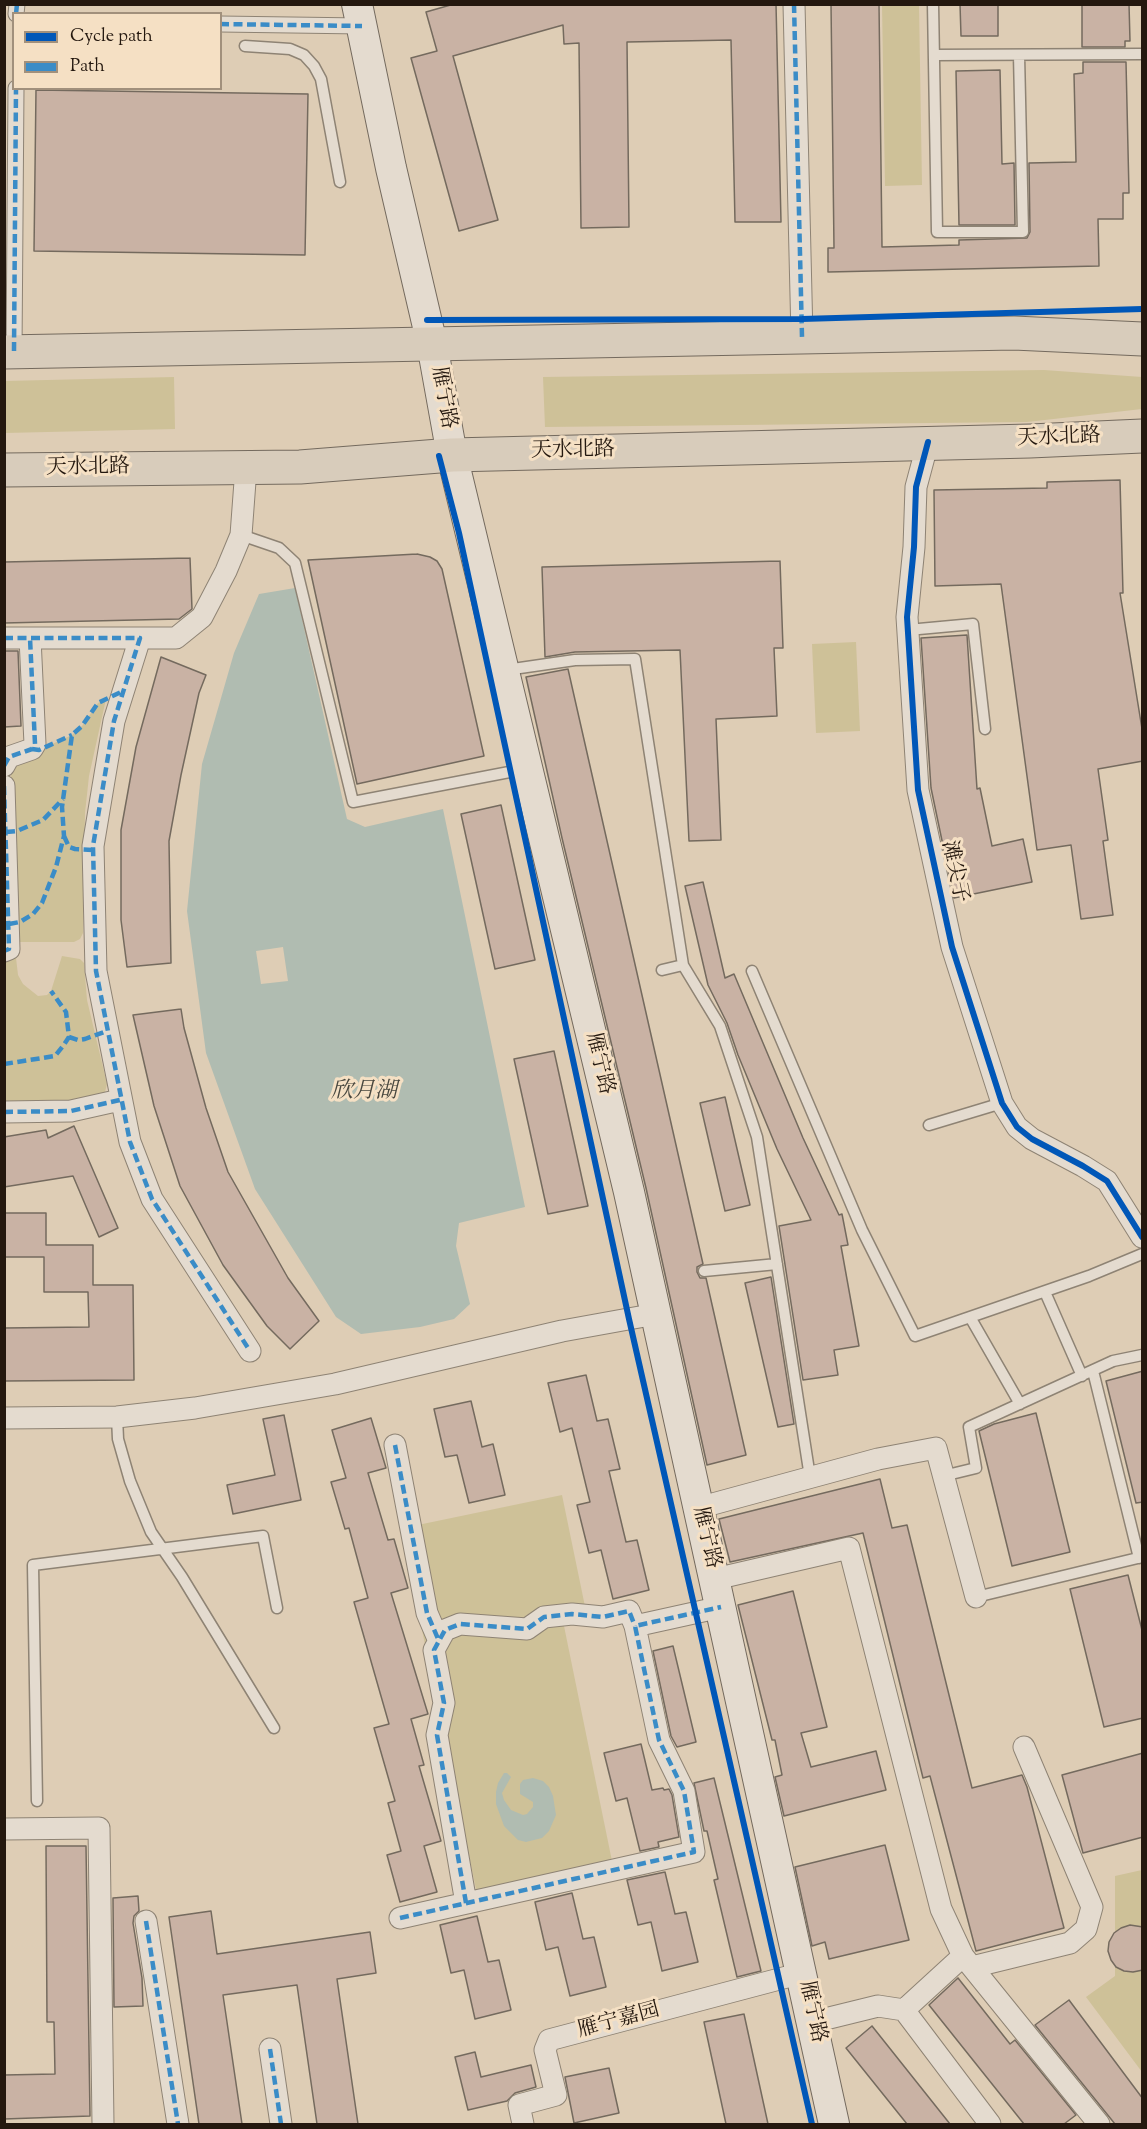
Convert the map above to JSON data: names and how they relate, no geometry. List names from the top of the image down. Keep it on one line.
{"streets":{"main road":["雁宁路","天水北路"],"street":["滩尖子","雁宁嘉园"]},"crossings":[["雁宁路","天水北路"],["雁宁路","雁宁嘉园"],["天水北路","滩尖子"]],"water":["欣月湖"],"legend":["Cycle path","Path"]}
